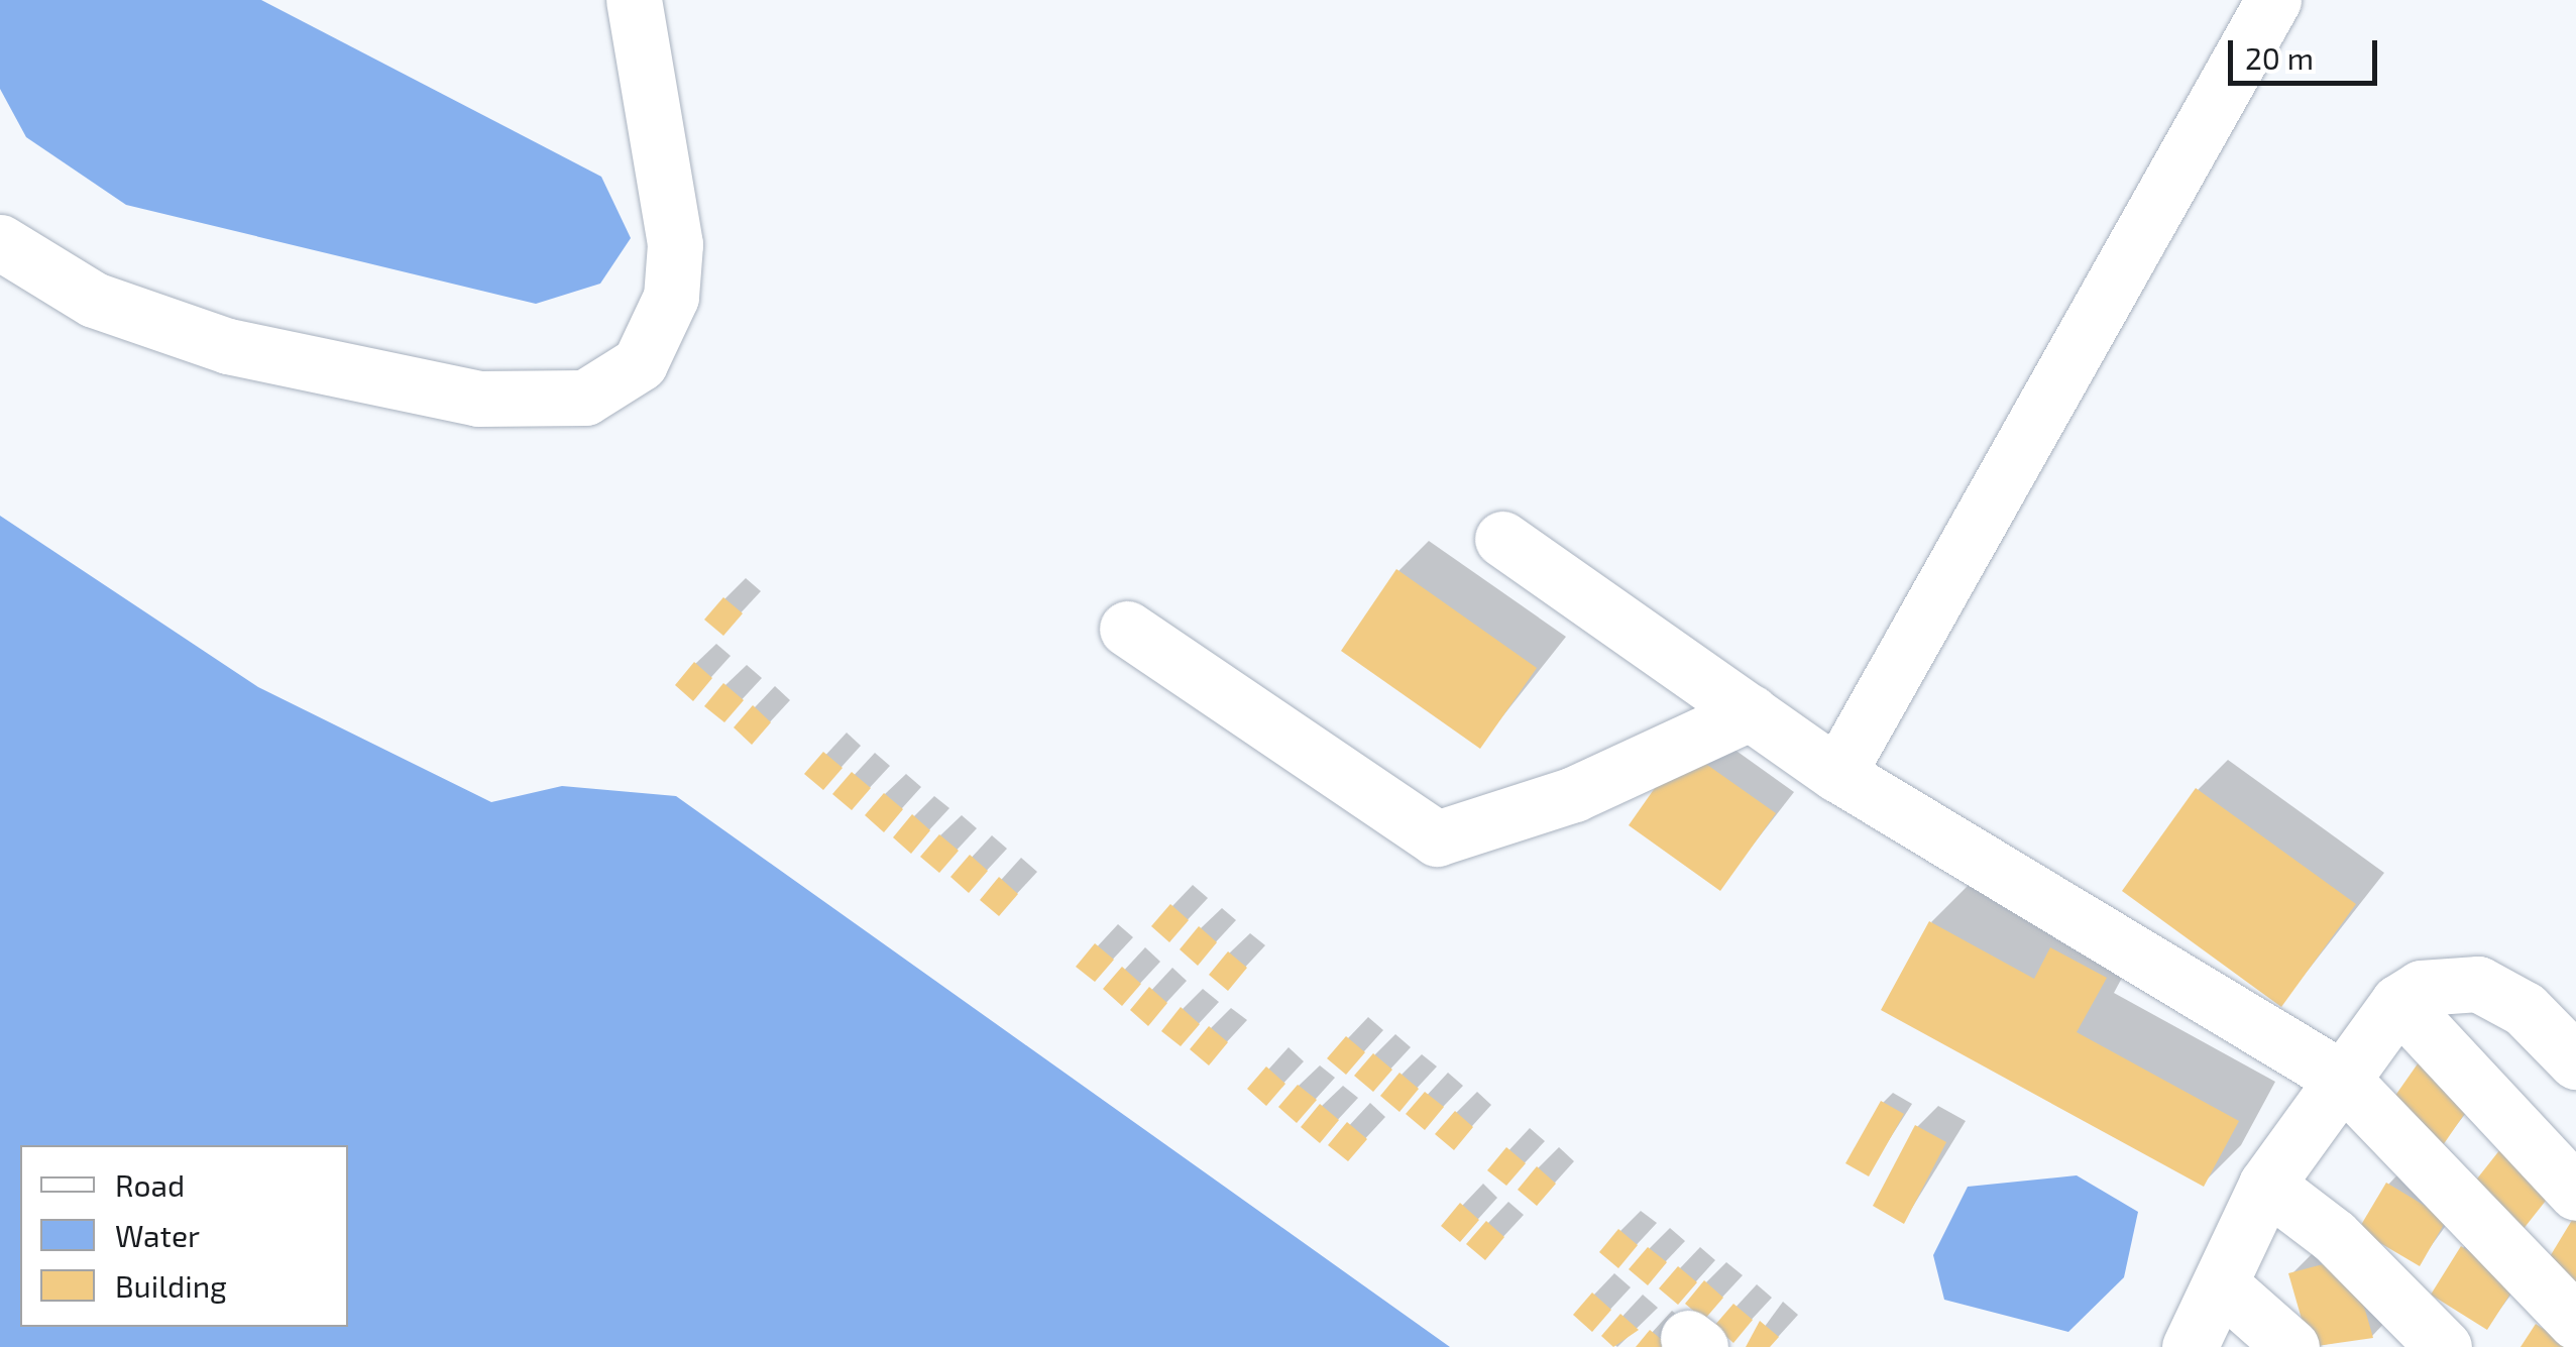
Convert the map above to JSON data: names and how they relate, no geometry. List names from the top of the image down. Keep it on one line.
{"legend":["Road","Water","Building"],"scale_bar":"20 m"}
